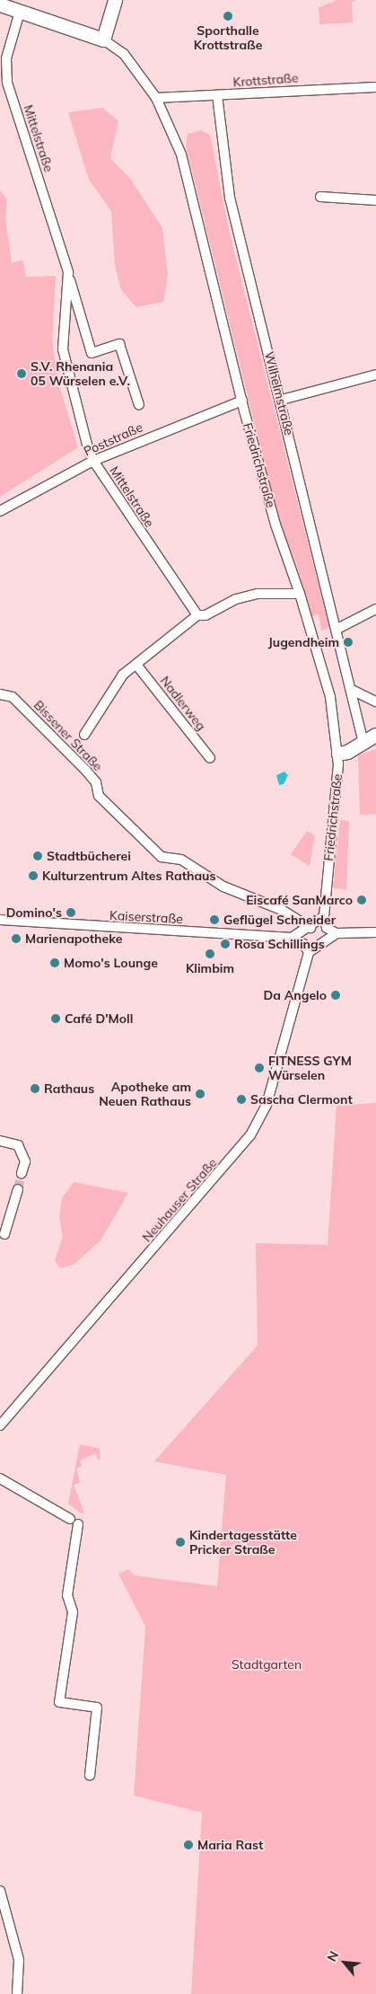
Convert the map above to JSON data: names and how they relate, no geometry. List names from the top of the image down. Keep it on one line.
{"streets":{"street":["Krottstraße","Mittelstraße","Wilhelmstraße","Poststraße","Friedrichstraße","Nadlerweg","Bissener Straße","Kaiserstraße","Neuhauser Straße"]},"crossings":[["Krottstraße","Wilhelmstraße"],["Krottstraße","Friedrichstraße"],["Mittelstraße","Poststraße"],["Mittelstraße","Friedrichstraße"],["Poststraße","Friedrichstraße"]],"parks":["Stadtgarten"],"places":["Sporthalle Krottstraße","S.V. Rhenania 05 Würselen e.V.","Jugendheim","Stadtbücherei","Kulturzentrum Altes Rathaus","Eiscafé SanMarco","Domino's","Geflügel Schneider","Marienapotheke","Rosa Schillings","Klimbim","Momo's Lounge","Da Angelo","Café D'Moll","FITNESS GYM Würselen","Rathaus","Apotheke am Neuen Rathaus","Sascha Clermont","Kindertagesstätte Pricker Straße","Maria Rast"],"north":"top left"}
